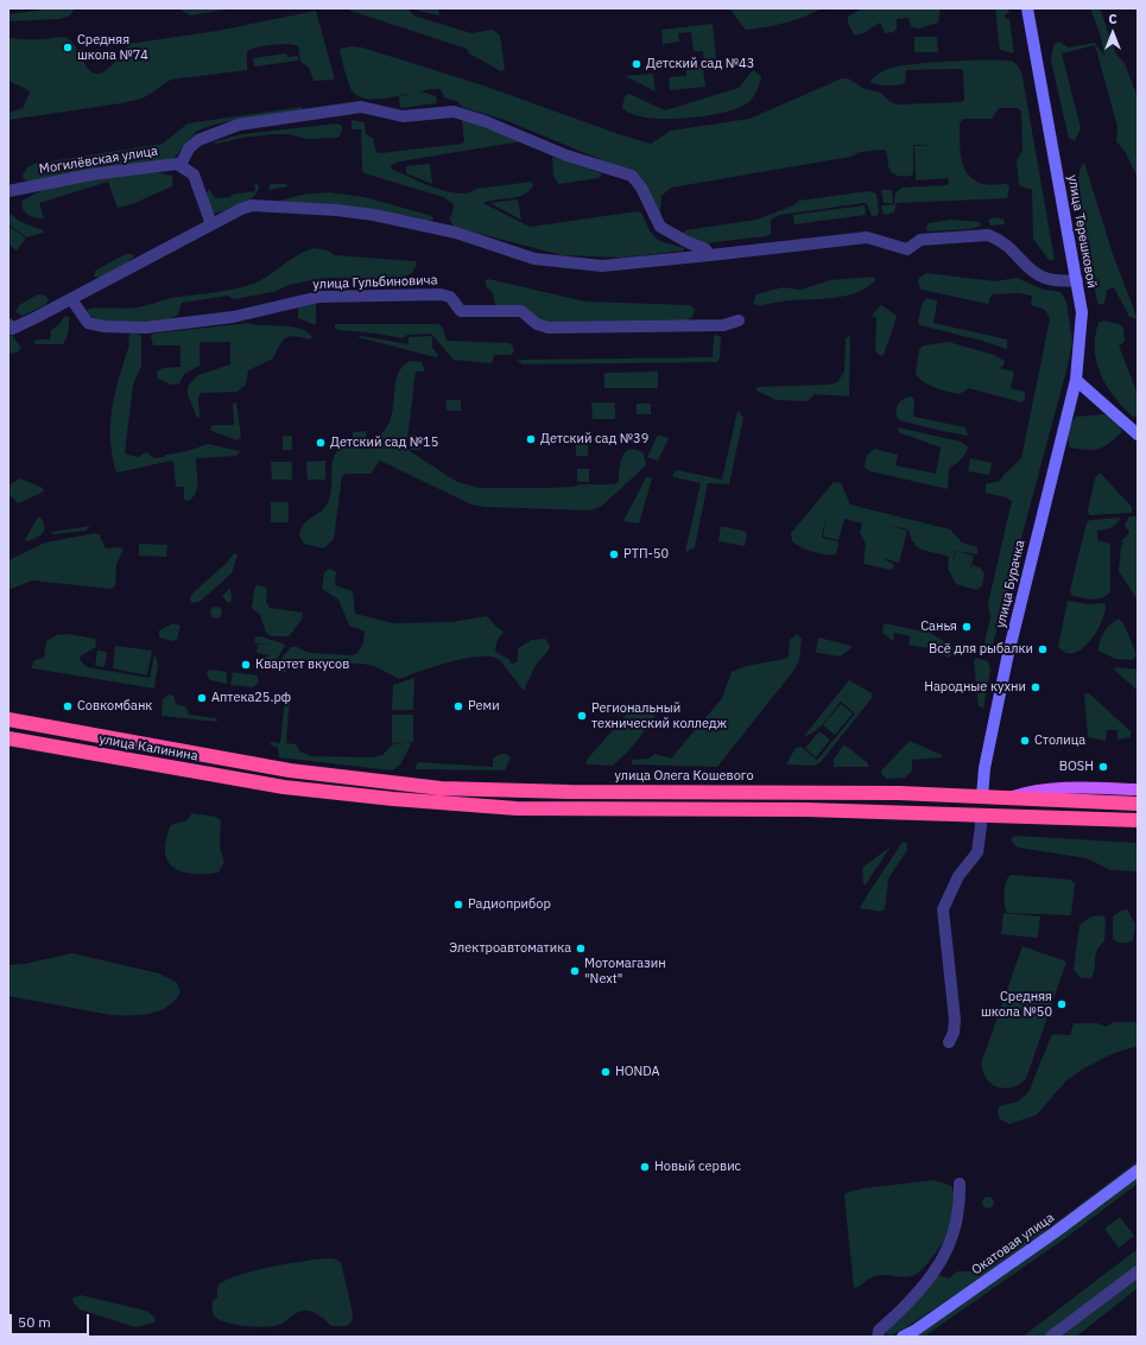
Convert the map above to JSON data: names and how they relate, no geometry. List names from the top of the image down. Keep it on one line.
{"streets":{"highway":["улица Калинина","улица Олега Кошевого"],"main road":["улица Терешковой","улица Бурачка","Окатовая улица"],"street":["Могилёвская улица","улица Гульбиновича"]},"crossings":[["улица Терешковой","улица Бурачка"],["улица Бурачка","улица Олега Кошевого"],["улица Калинина","улица Олега Кошевого"]],"places":["Средняя школа №74","Детский сад №43","Детский сад №39","Детский сад №15","РТП-50","Санья","Всё для рыбалки","Квартет вкусов","Народные кухни","Аптека25.рф","Совкомбанк","Реми","Региональный технический колледж","Столица","BOSH","Радиоприбор","Электроавтоматика","Мотомагазин \"Next\"","Средняя школа №50","HONDA","Новый сервис"],"scale_bar":"50 m","north":"top"}
